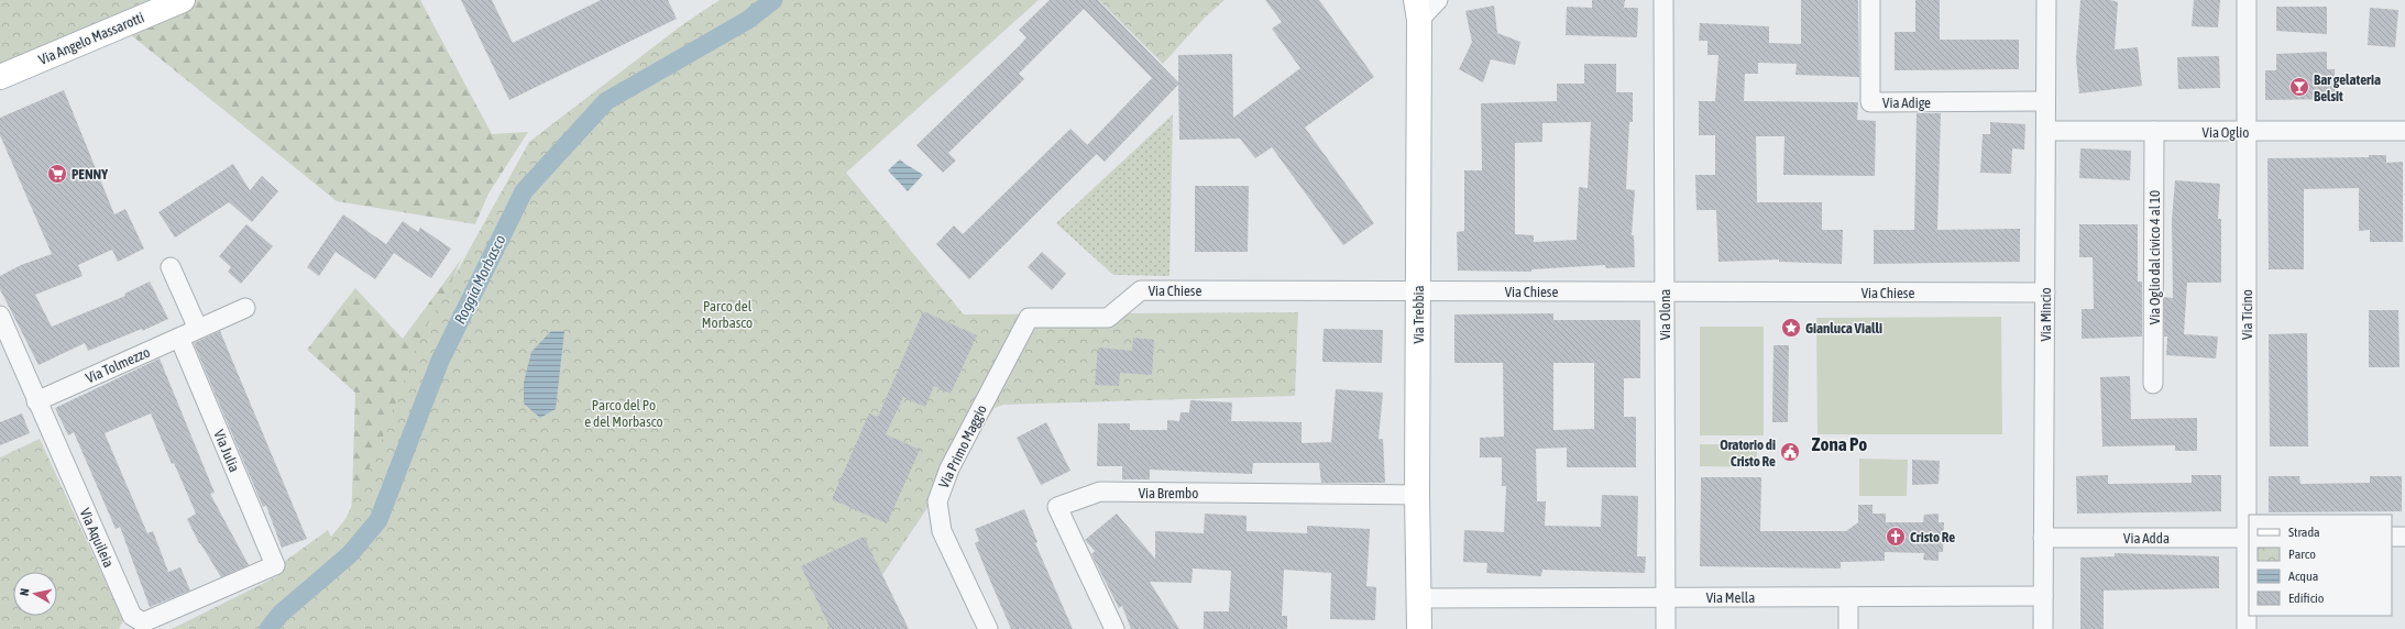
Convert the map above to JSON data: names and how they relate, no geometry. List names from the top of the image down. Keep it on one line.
{"streets":{"street":["Via Angelo Massarotti","Via Adige","Via Oglio","Via Oglio dal civico 4 al 10","Via Chiese","Via Trebbia","Via Olona","Via Mincio","Via Ticino","Via Tolmezzo","Via Primo Maggio","Via Julia","Via Brembo","Via Aquileia","Via Adda","Via Mella"]},"crossings":[["Via Adige","Via Mincio"],["Via Oglio","Via Oglio dal civico 4 al 10"],["Via Oglio","Via Mincio"],["Via Oglio","Via Ticino"],["Via Chiese","Via Trebbia"],["Via Chiese","Via Olona"],["Via Chiese","Via Mincio"],["Via Chiese","Via Primo Maggio"],["Via Trebbia","Via Brembo"],["Via Trebbia","Via Mella"],["Via Olona","Via Mella"],["Via Mincio","Via Adda"],["Via Mincio","Via Mella"],["Via Ticino","Via Adda"],["Via Tolmezzo","Via Julia"],["Via Tolmezzo","Via Aquileia"],["Via Julia","Via Aquileia"]],"districts":["Zona Po"],"water":["Roggia Morbasco"],"parks":["Parco del Morbasco","Parco del Po e del Morbasco"],"places":{"bar":["Bar gelateria Belsit"],"supermarket":["PENNY"],"place":["Gianluca Vialli"],"public building":["Oratorio di Cristo Re"],"church":["Cristo Re"]},"legend":["Strada","Parco","Acqua","Edificio"],"north":"left"}
